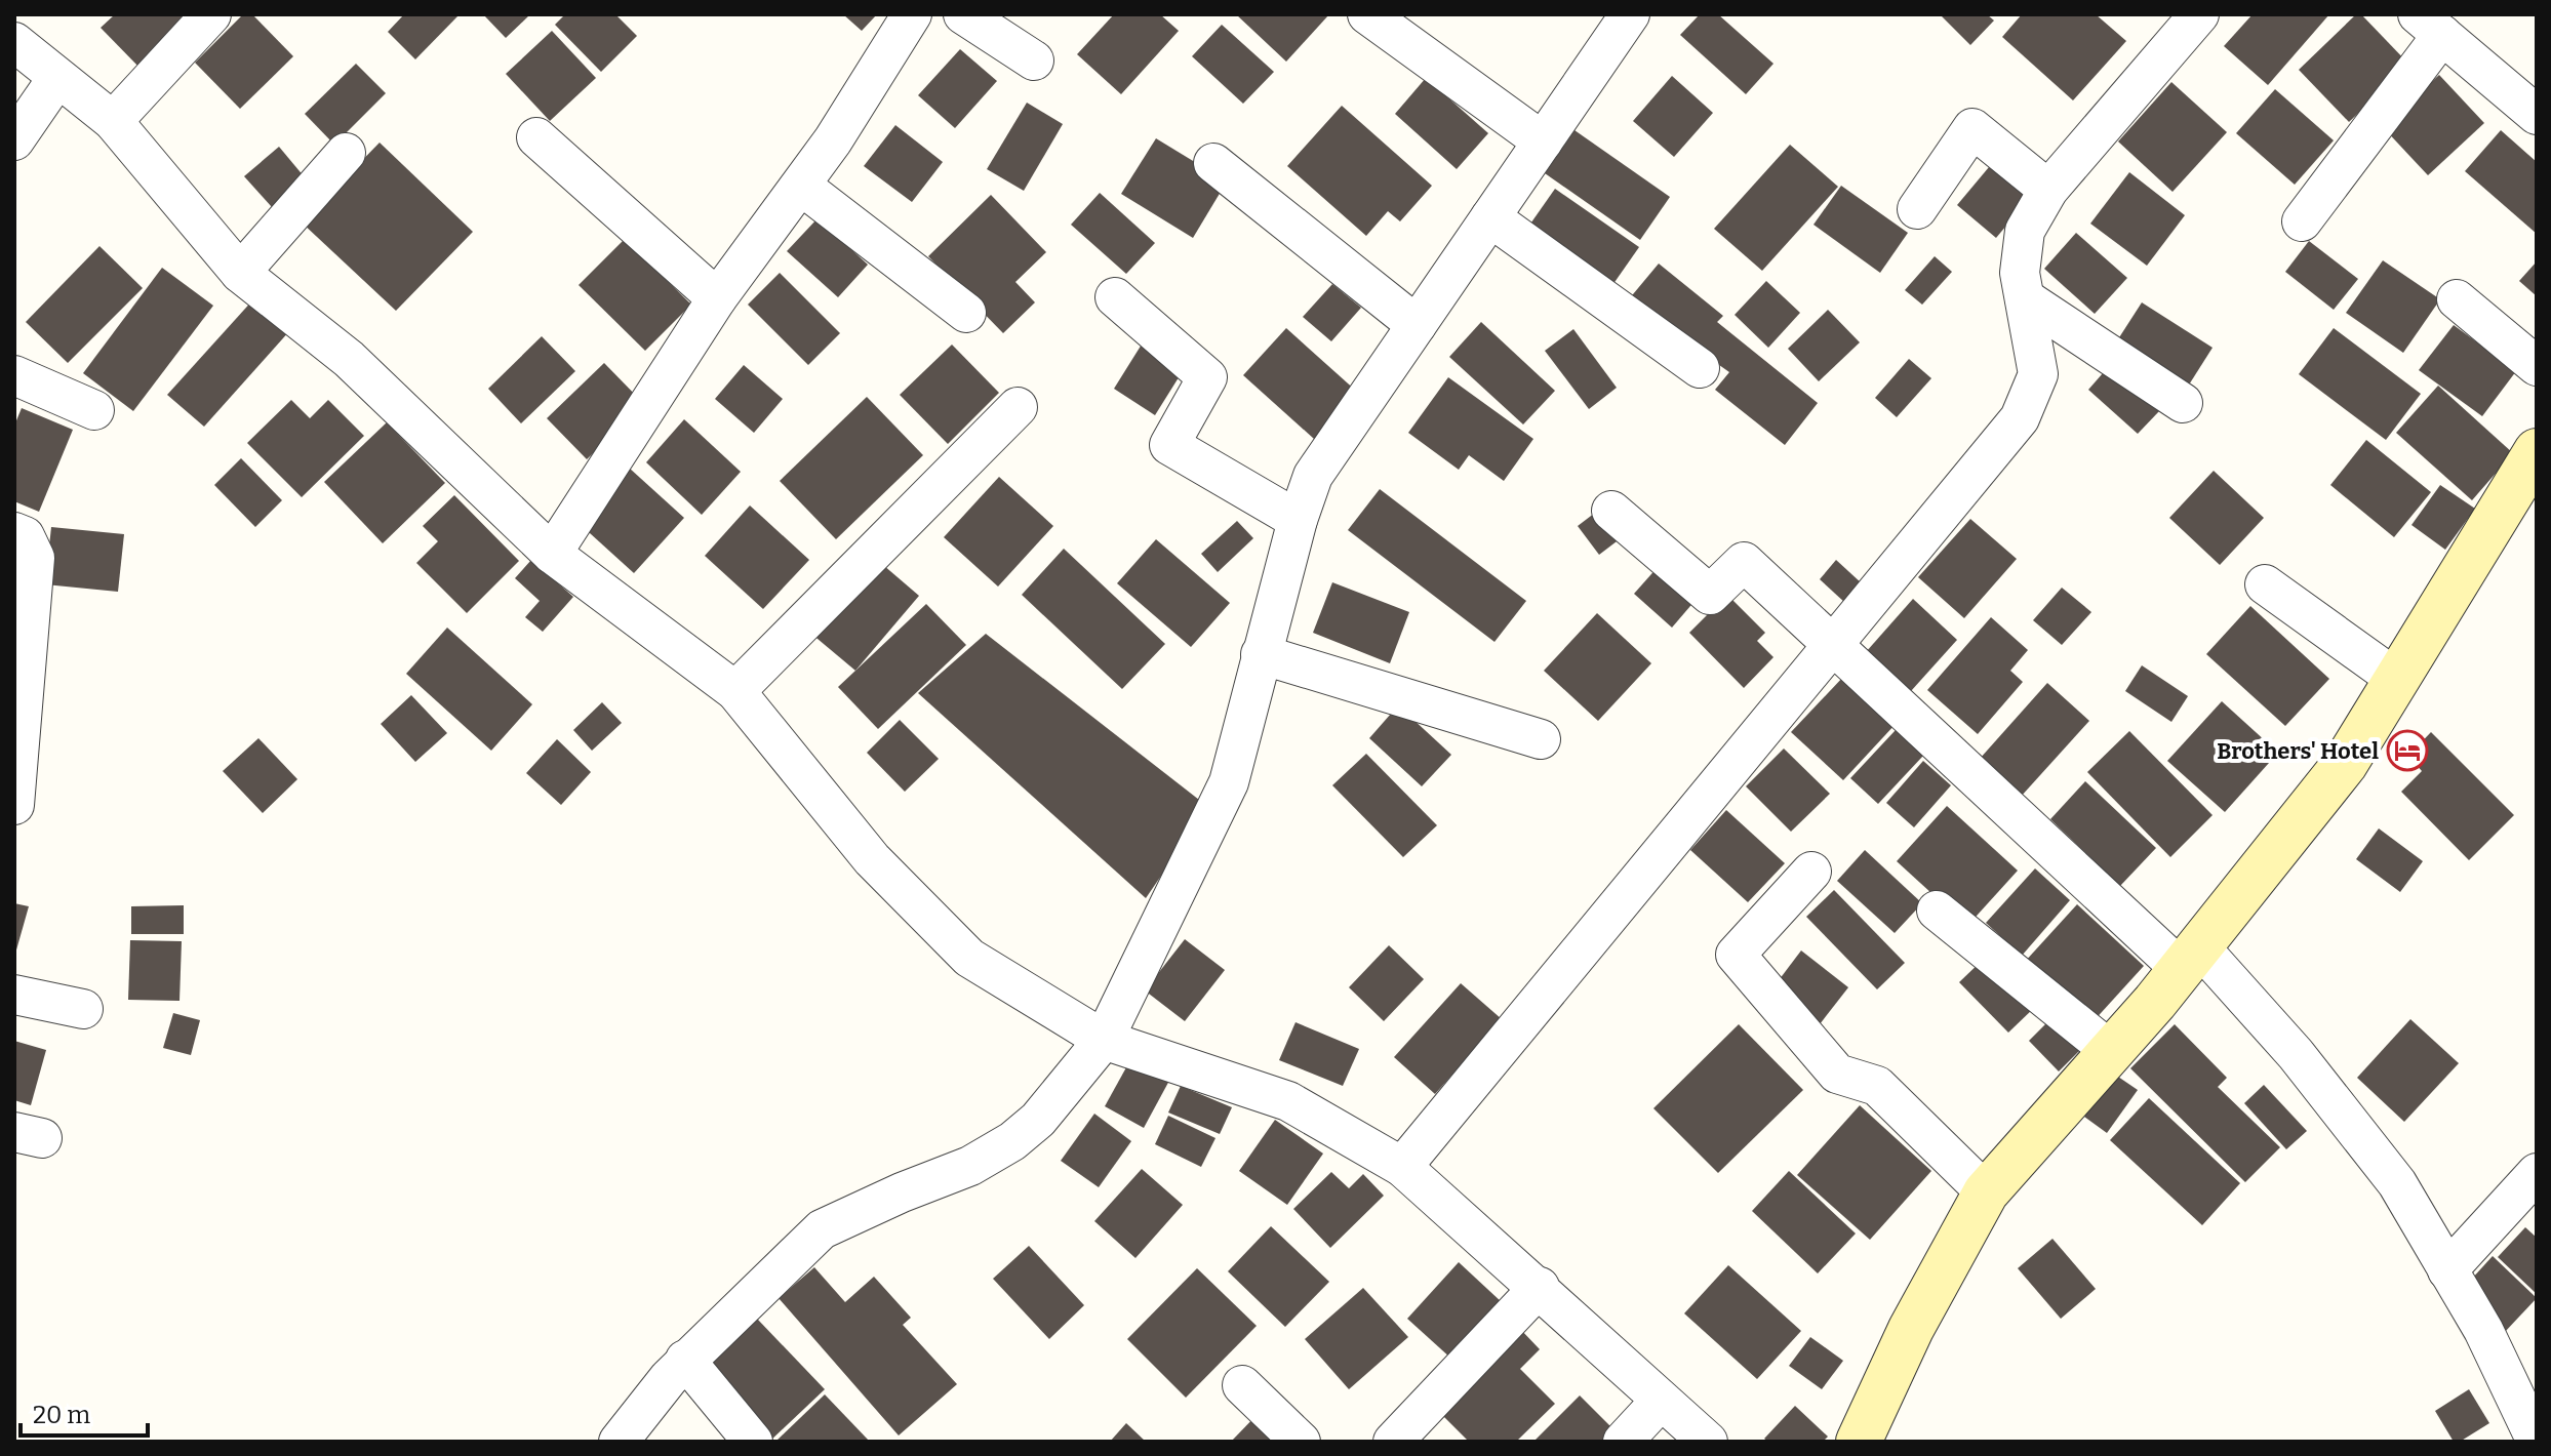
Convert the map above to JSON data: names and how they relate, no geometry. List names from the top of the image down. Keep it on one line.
{"places":{"hotel":["Brothers' Hotel"]},"scale_bar":"20 m"}
